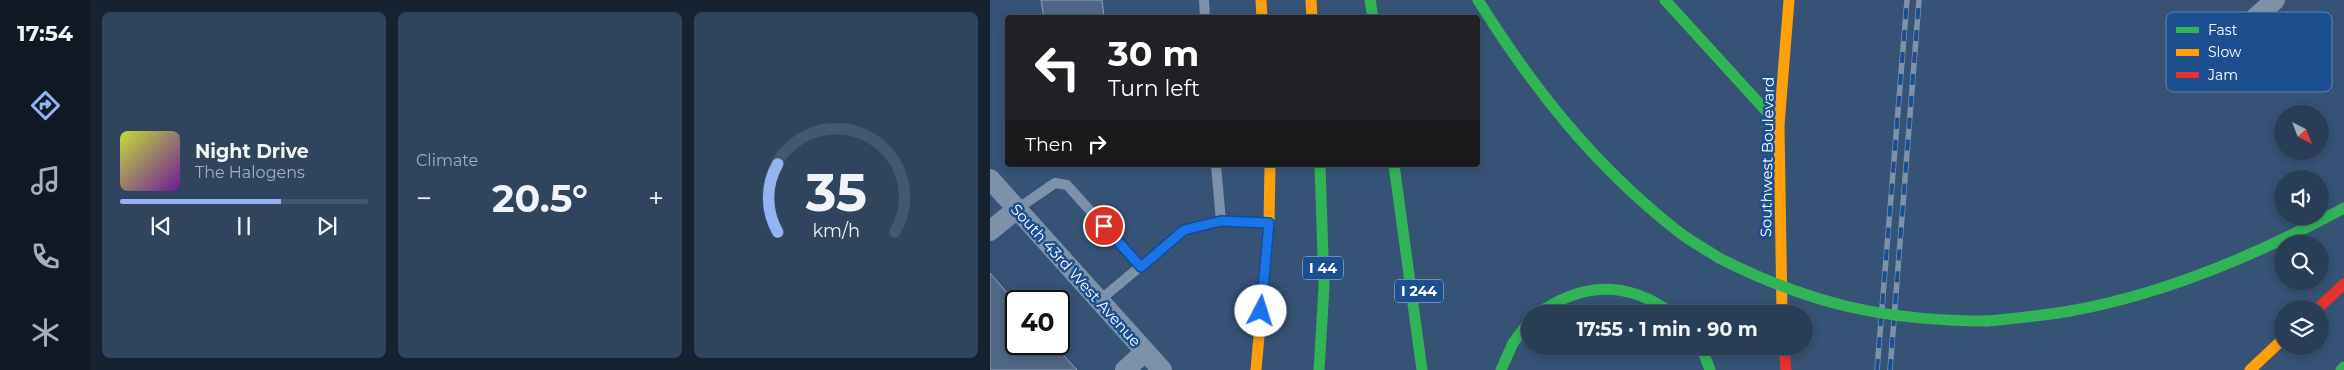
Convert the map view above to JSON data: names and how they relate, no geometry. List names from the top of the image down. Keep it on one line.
{"streets":{"main road":["Southwest Boulevard","I 44","I 244"],"street":["South 43rd West Avenue"]},"legend":["Fast","Slow","Jam"],"north":"bottom right","page":{"tabs":"17:54","tile":"Climate","turn":["30 m","Turn left"],"then":"Then","song":["Night Drive","The Halogens"],"heat":["−","20.5°","+"],"limit":"40","trip":"17:55 · 1 min · 90 m","gauge":["35","km/h"]}}
